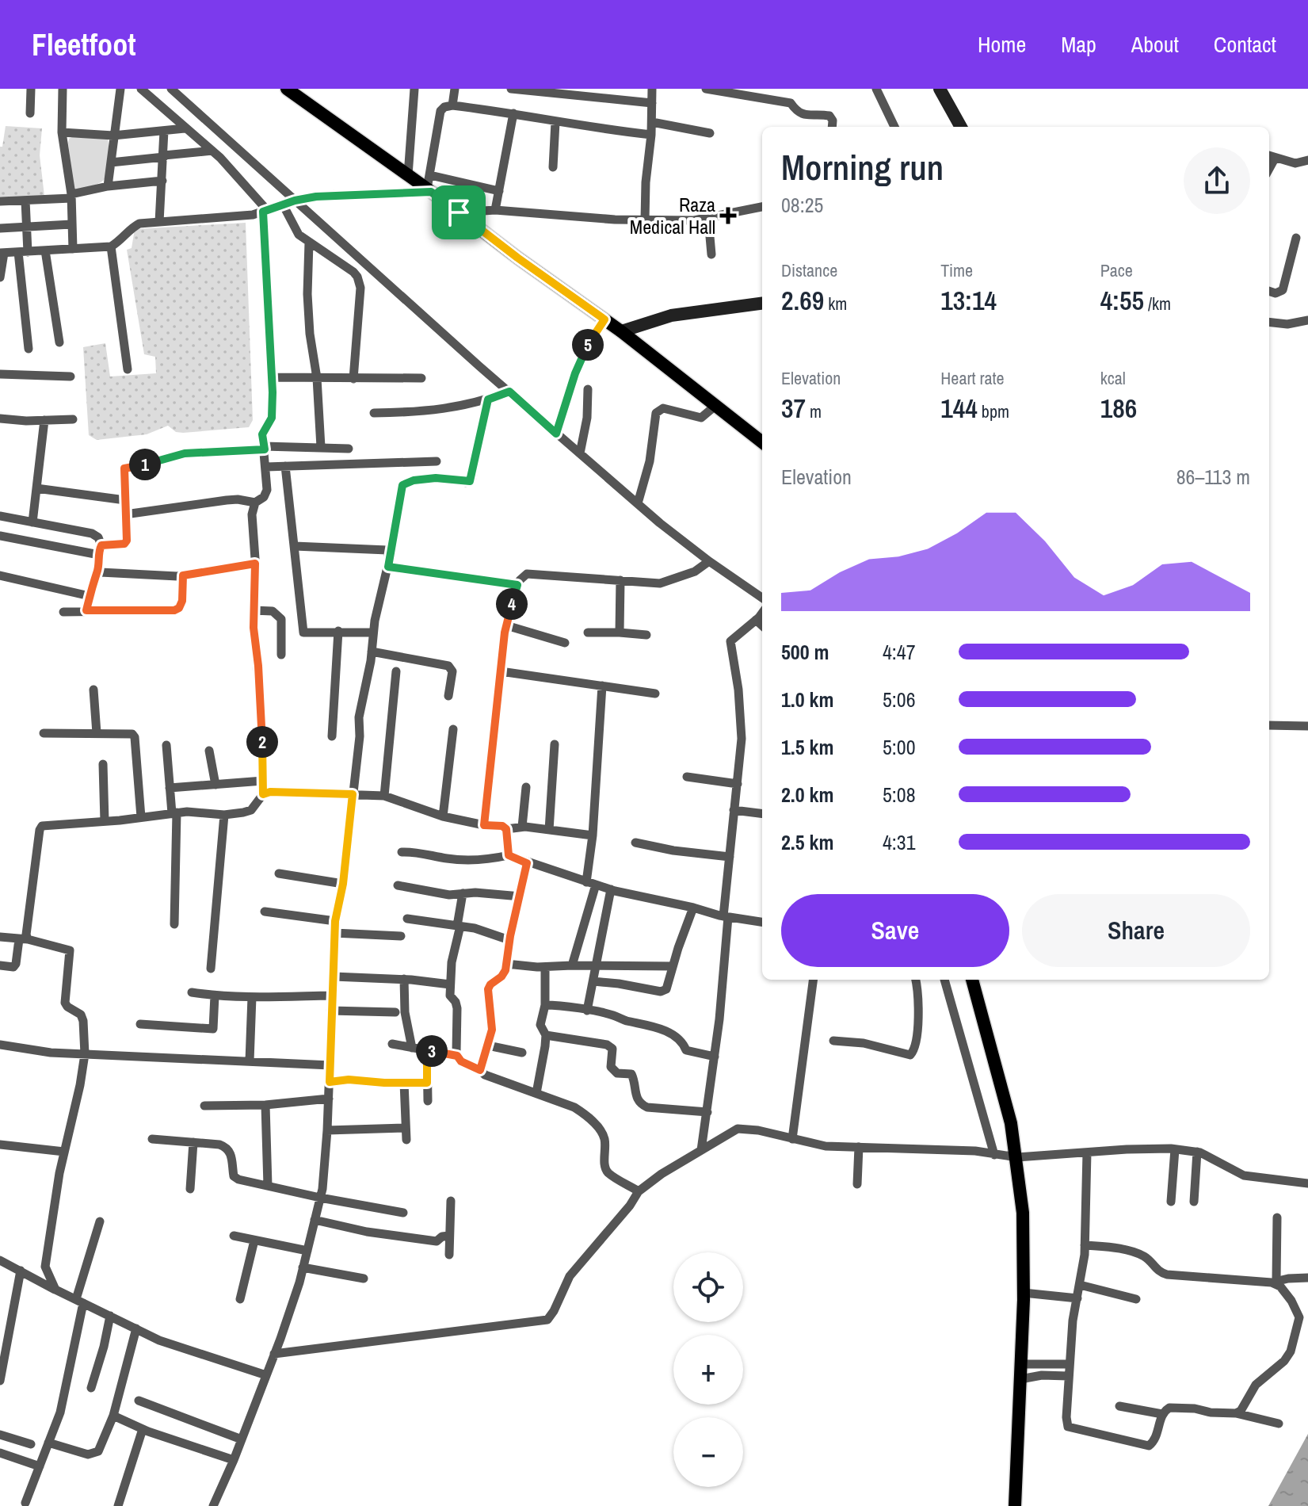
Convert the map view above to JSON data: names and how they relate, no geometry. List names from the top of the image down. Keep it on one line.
{"places":{"health":["Raza Medical Hall"]},"page":{"header":"Fleetfoot","nav":["Home","Map","About","Contact"],"heading":["Morning run","08:25"],"stats":[["Distance","2.69 km"],["Time","13:14"],["Pace","4:55 /km"],["Elevation","37 m"],["Heart rate","144 bpm"],["kcal","186"]],"pins":["5","1","4","2","3"],"chart":["Elevation","86–113 m"],"list":[{"name":"500 m","note":"4:47"},{"name":"1.0 km","note":"5:06"},{"name":"1.5 km","note":"5:00"},{"name":"2.0 km","note":"5:08"},{"name":"2.5 km","note":"4:31"}],"buttons":["Save","Share"],"map_buttons":["+","−"]}}
